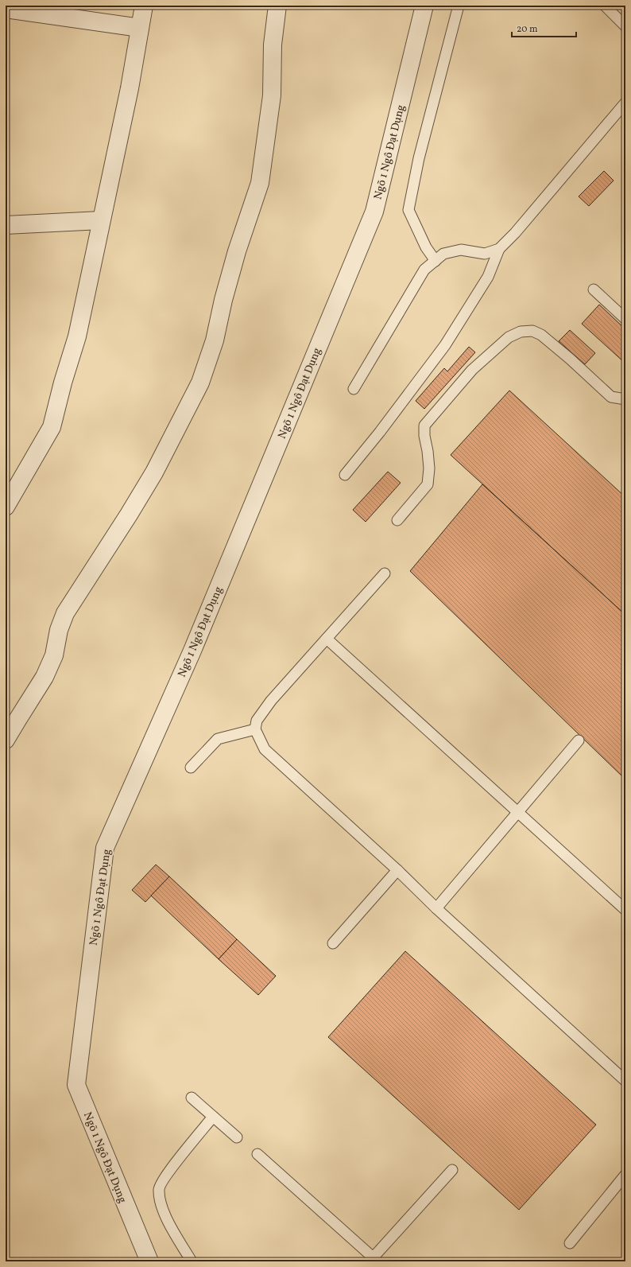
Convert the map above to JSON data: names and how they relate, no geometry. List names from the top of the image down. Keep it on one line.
{"streets":{"street":["Ngõ 1 Ngô Đạt Dụng"]},"scale_bar":"20 m"}
